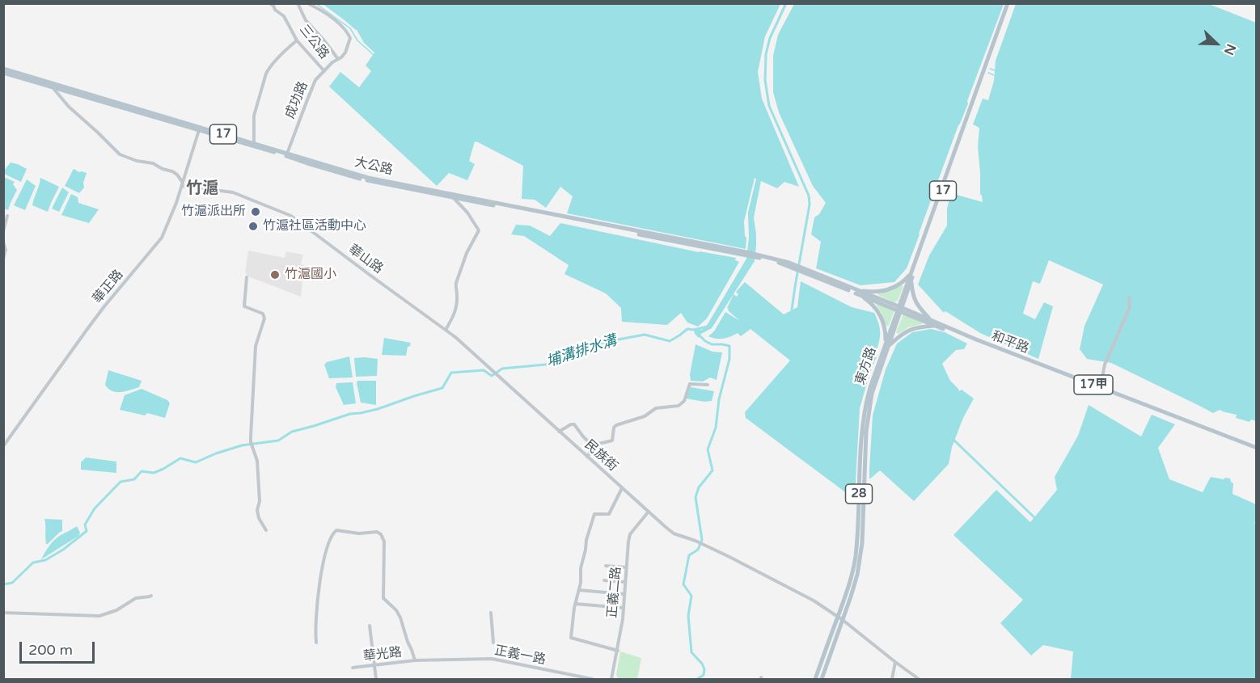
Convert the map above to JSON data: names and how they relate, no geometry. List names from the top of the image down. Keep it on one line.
{"streets":{"main road":["17","大公路","和平路","東方路","17甲","28"],"street":["三公路","成功路","華山路","華正路","民族街","正義二路","華光路","正義一路"]},"crossings":[["三公路","成功路"],["成功路","大公路"],["17","東方路"],["大公路","華山路"],["大公路","華正路"],["大公路","和平路"],["華山路","華正路"],["華山路","民族街"],["和平路","東方路"],["東方路","民族街"],["民族街","正義二路"],["華光路","正義一路"]],"districts":["竹滬"],"water":["埔溝排水溝"],"places":["竹滬派出所","竹滬社區活動中心","竹滬國小"],"scale_bar":"200 m","north":"bottom right"}
